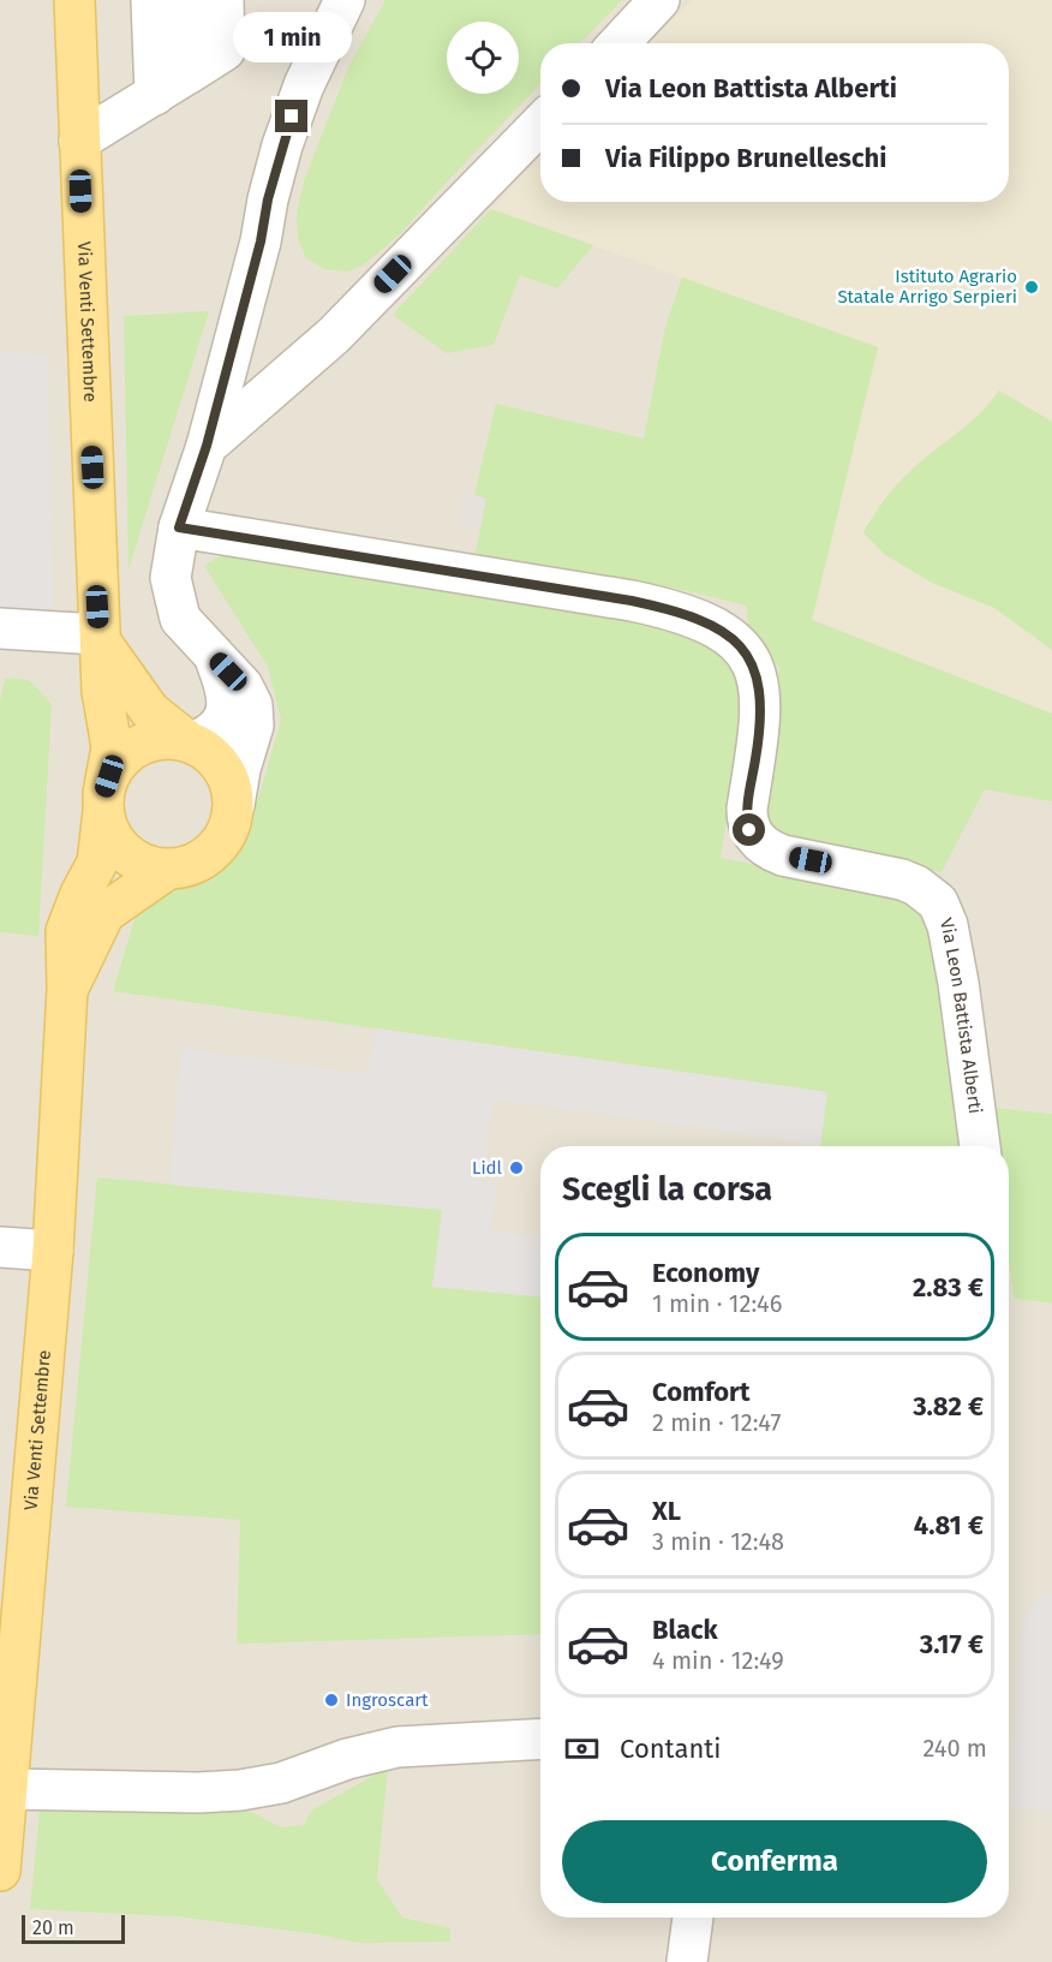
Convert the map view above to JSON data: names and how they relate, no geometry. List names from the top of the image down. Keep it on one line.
{"streets":{"main road":["Via Venti Settembre"],"street":["Via Leon Battista Alberti"]},"places":["Istituto Agrario Statale Arrigo Serpieri","Lidl","Ingroscart"],"scale_bar":"20 m","page":{"bubble":"1 min","banner":["Via Leon Battista Alberti","Via Filippo Brunelleschi"],"heading":"Scegli la corsa","list":[{"name":"Economy","note":"1 min · 12:46","value":"2.83 €"},{"name":"Comfort","note":"2 min · 12:47","value":"3.82 €"},{"name":"XL","note":"3 min · 12:48","value":"4.81 €"},{"name":"Black","note":"4 min · 12:49","value":"3.17 €"}],"pay":["Contanti","240 m"],"buttons":"Conferma","scale":"20 m"}}
